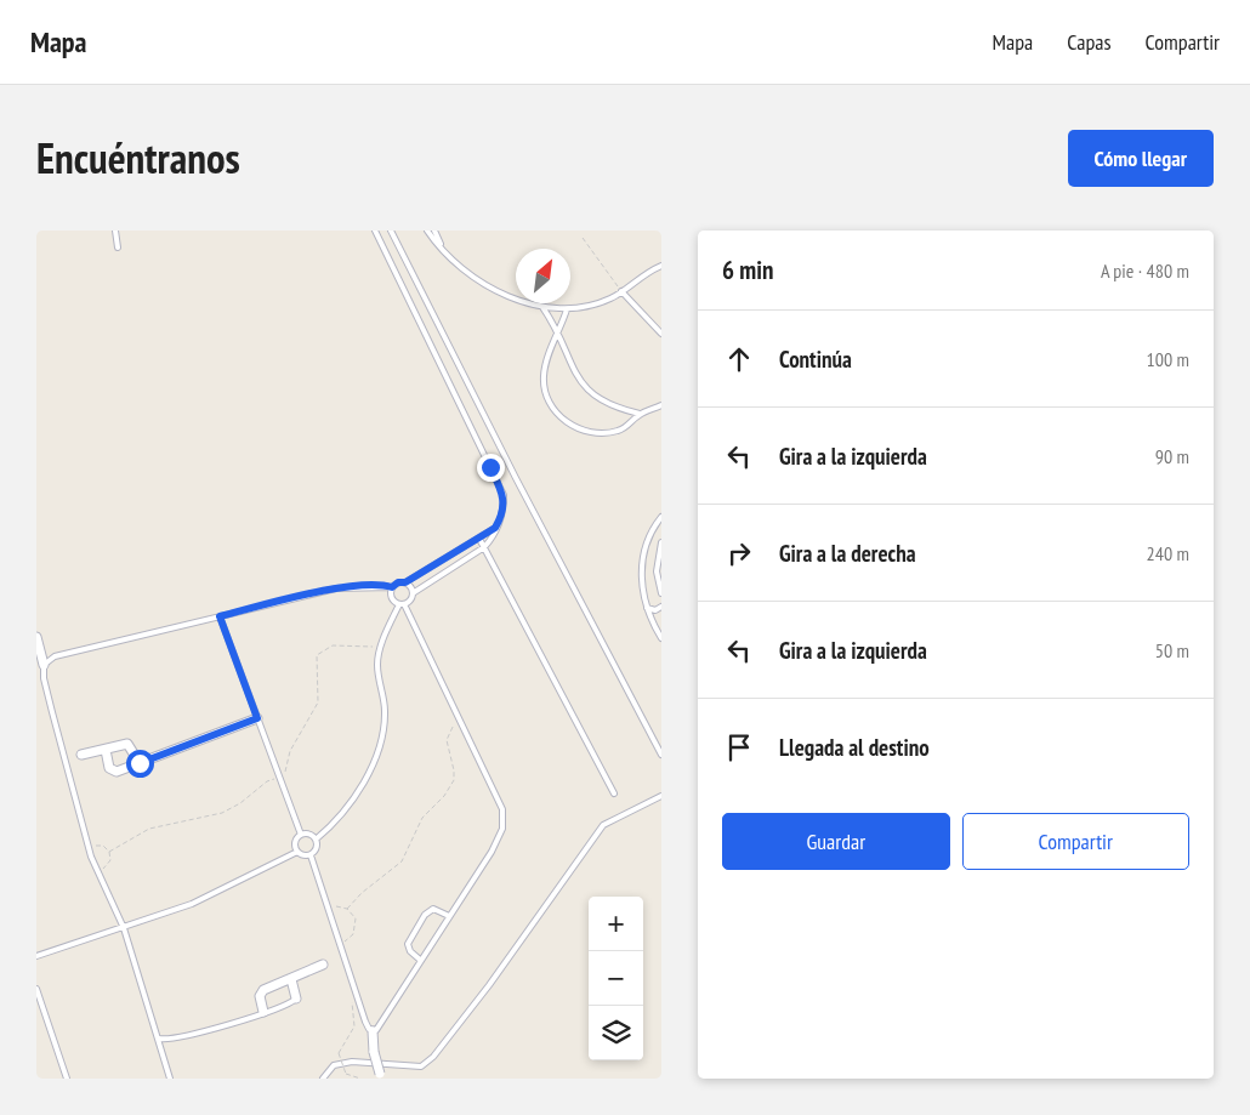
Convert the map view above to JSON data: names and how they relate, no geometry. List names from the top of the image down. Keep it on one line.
{"north":"top right","page":{"header":"Mapa","nav":["Mapa","Capas","Compartir"],"title":"Encuéntranos","buttons":["Cómo llegar",["Guardar","Compartir"]],"heading":["6 min","A pie · 480 m"],"list":[["Continúa","100 m"],["Gira a la izquierda","90 m"],["Gira a la derecha","240 m"],["Gira a la izquierda","50 m"],"Llegada al destino"],"map_buttons":["+","−"]}}
